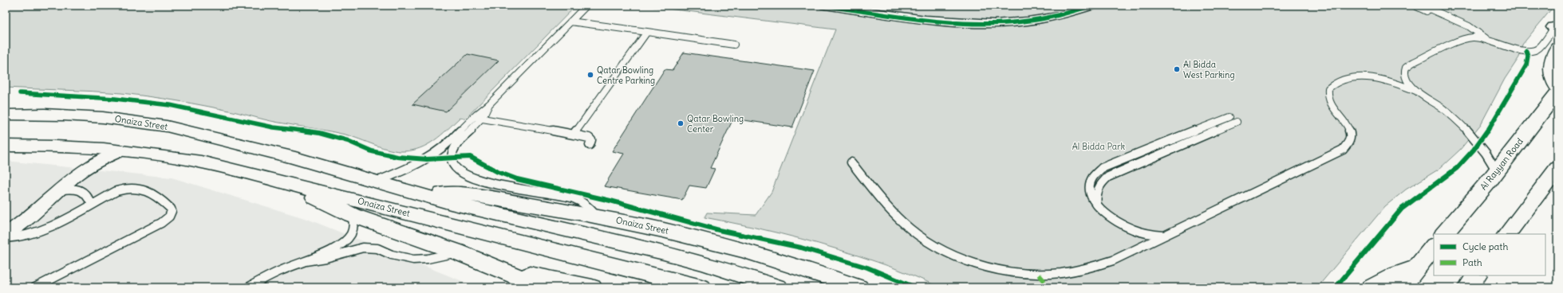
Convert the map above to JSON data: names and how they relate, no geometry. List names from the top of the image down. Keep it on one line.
{"streets":{"main road":["Onaiza Street","Al Rayyan Road"]},"parks":["Al Bidda Park"],"places":["Al Bidda West Parking","Qatar Bowling Centre Parking","Qatar Bowling Center"],"legend":["Cycle path","Path"]}
